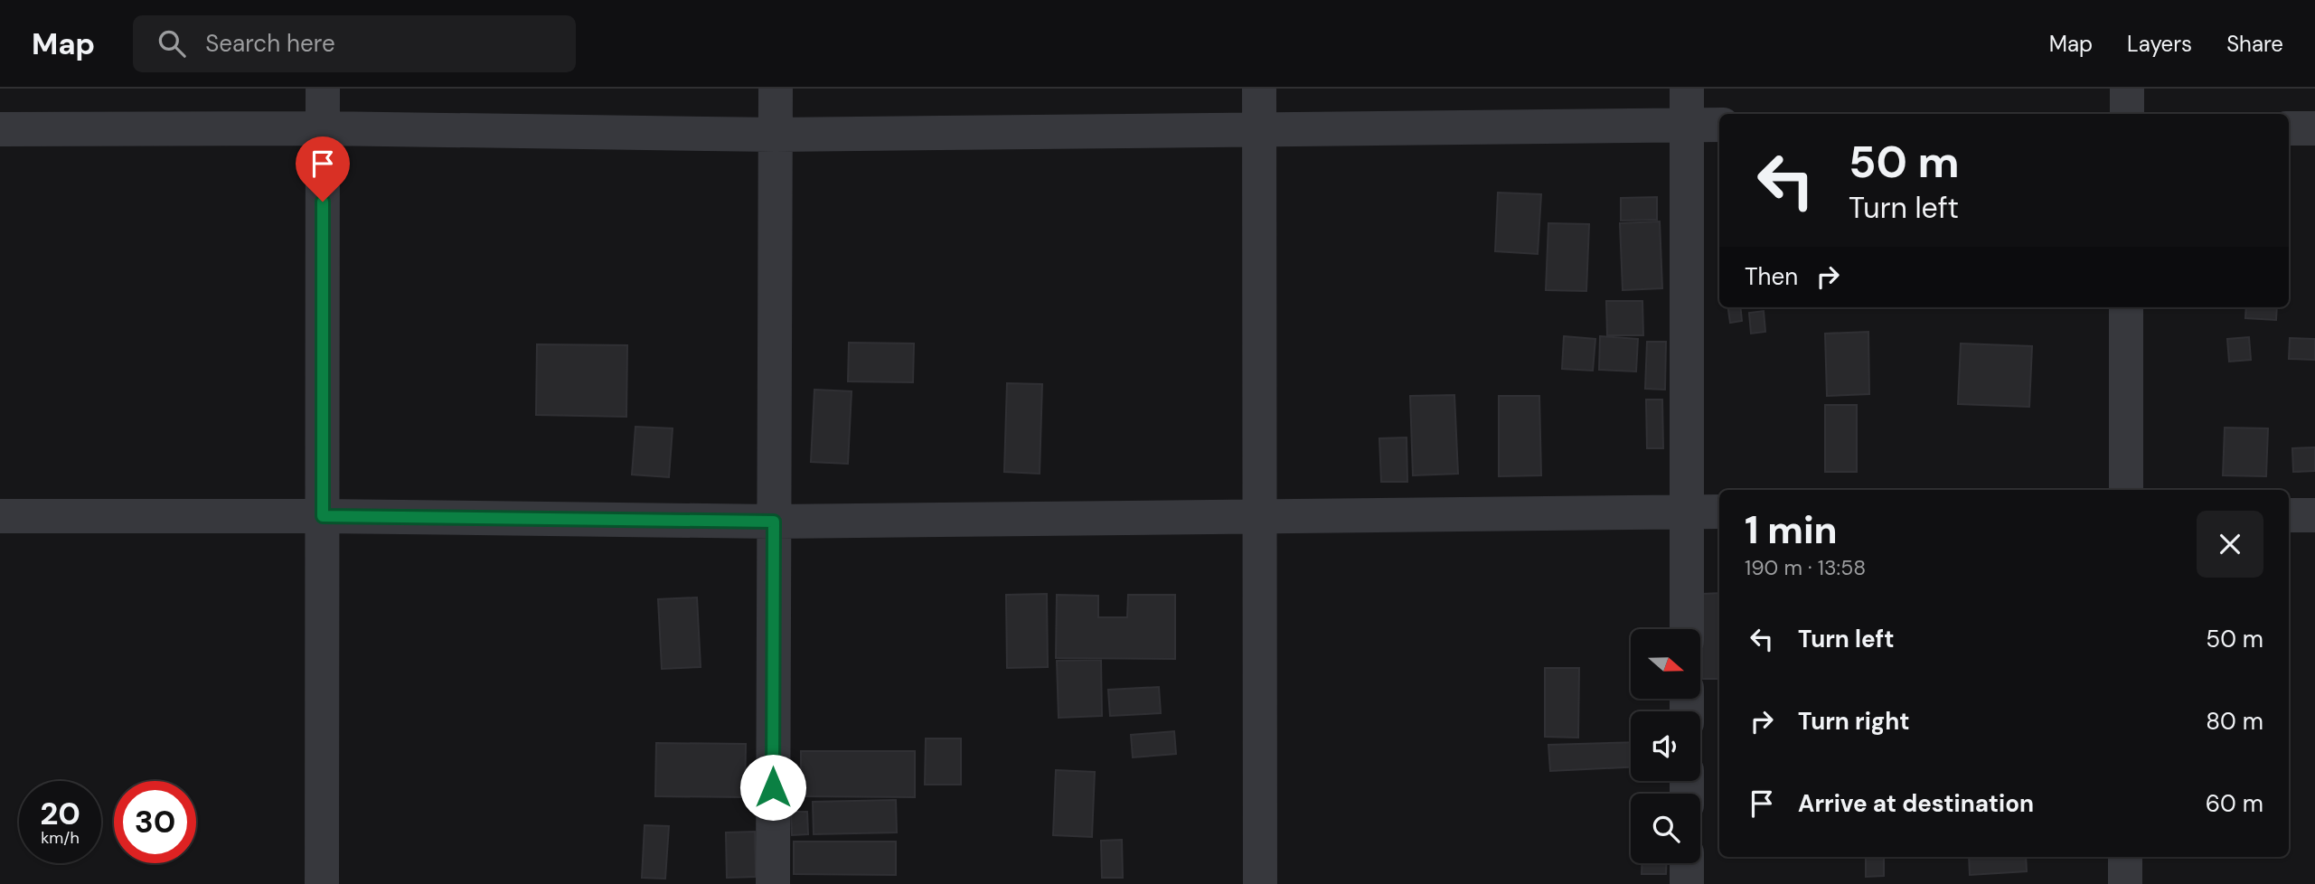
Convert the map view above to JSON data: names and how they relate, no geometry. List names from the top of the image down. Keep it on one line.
{"north":"right","page":{"header":"Map","search":"Search here","nav":["Map","Layers","Share"],"turn":["50 m","Turn left"],"then":"Then","heading":["1 min","190 m · 13:58"],"list":[{"name":"Turn left","value":"50 m"},{"name":"Turn right","value":"80 m"},{"name":"Arrive at destination","value":"60 m"}],"speed":"20 km/h","limit":"30"}}
